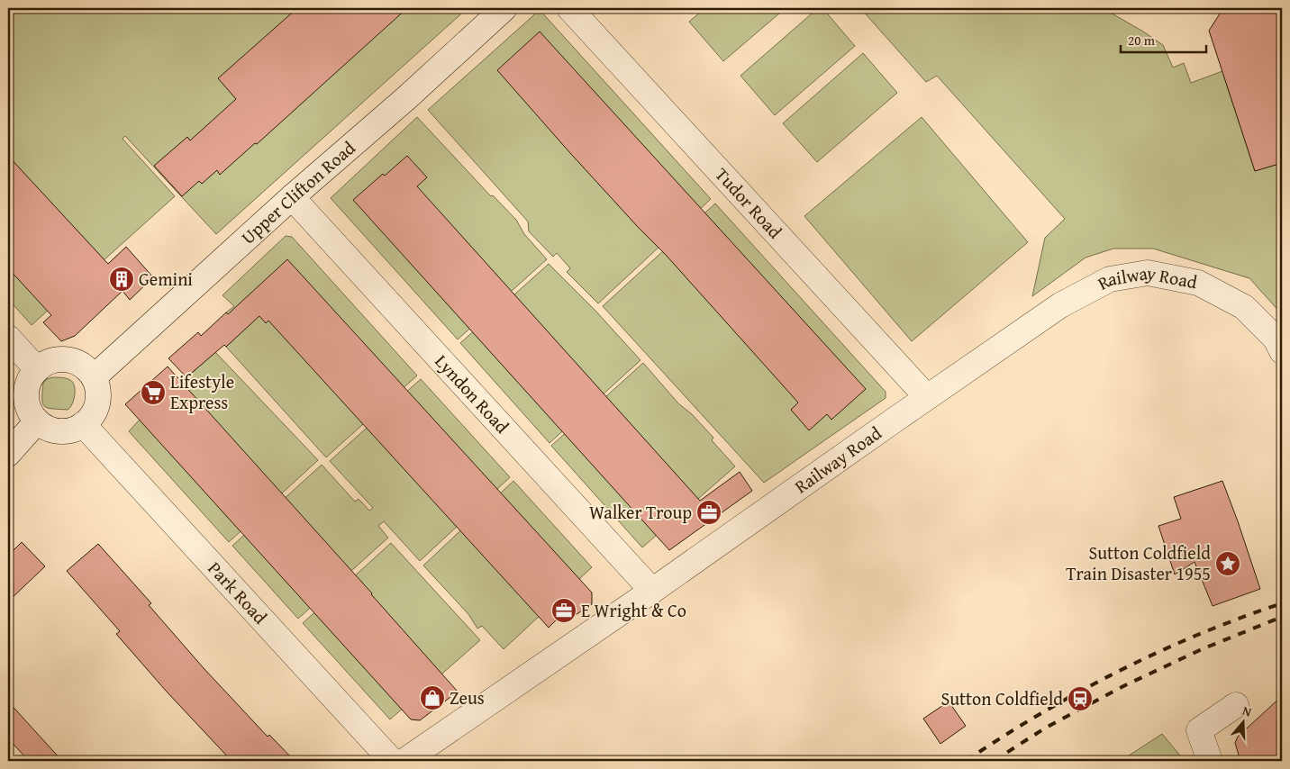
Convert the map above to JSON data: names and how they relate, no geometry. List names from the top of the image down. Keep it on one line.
{"streets":{"street":["Upper Clifton Road","Tudor Road","Railway Road","Lyndon Road","Park Road"]},"crossings":[["Upper Clifton Road","Lyndon Road"],["Upper Clifton Road","Park Road"],["Tudor Road","Railway Road"],["Railway Road","Lyndon Road"]],"places":{"building":["Gemini"],"supermarket":["Lifestyle Express"],"office":["Walker Troup","E Wright & Co"],"place":["Sutton Coldfield Train Disaster 1955"],"shop":["Zeus"],"station":["Sutton Coldfield"]},"scale_bar":"20 m","north":"top"}
